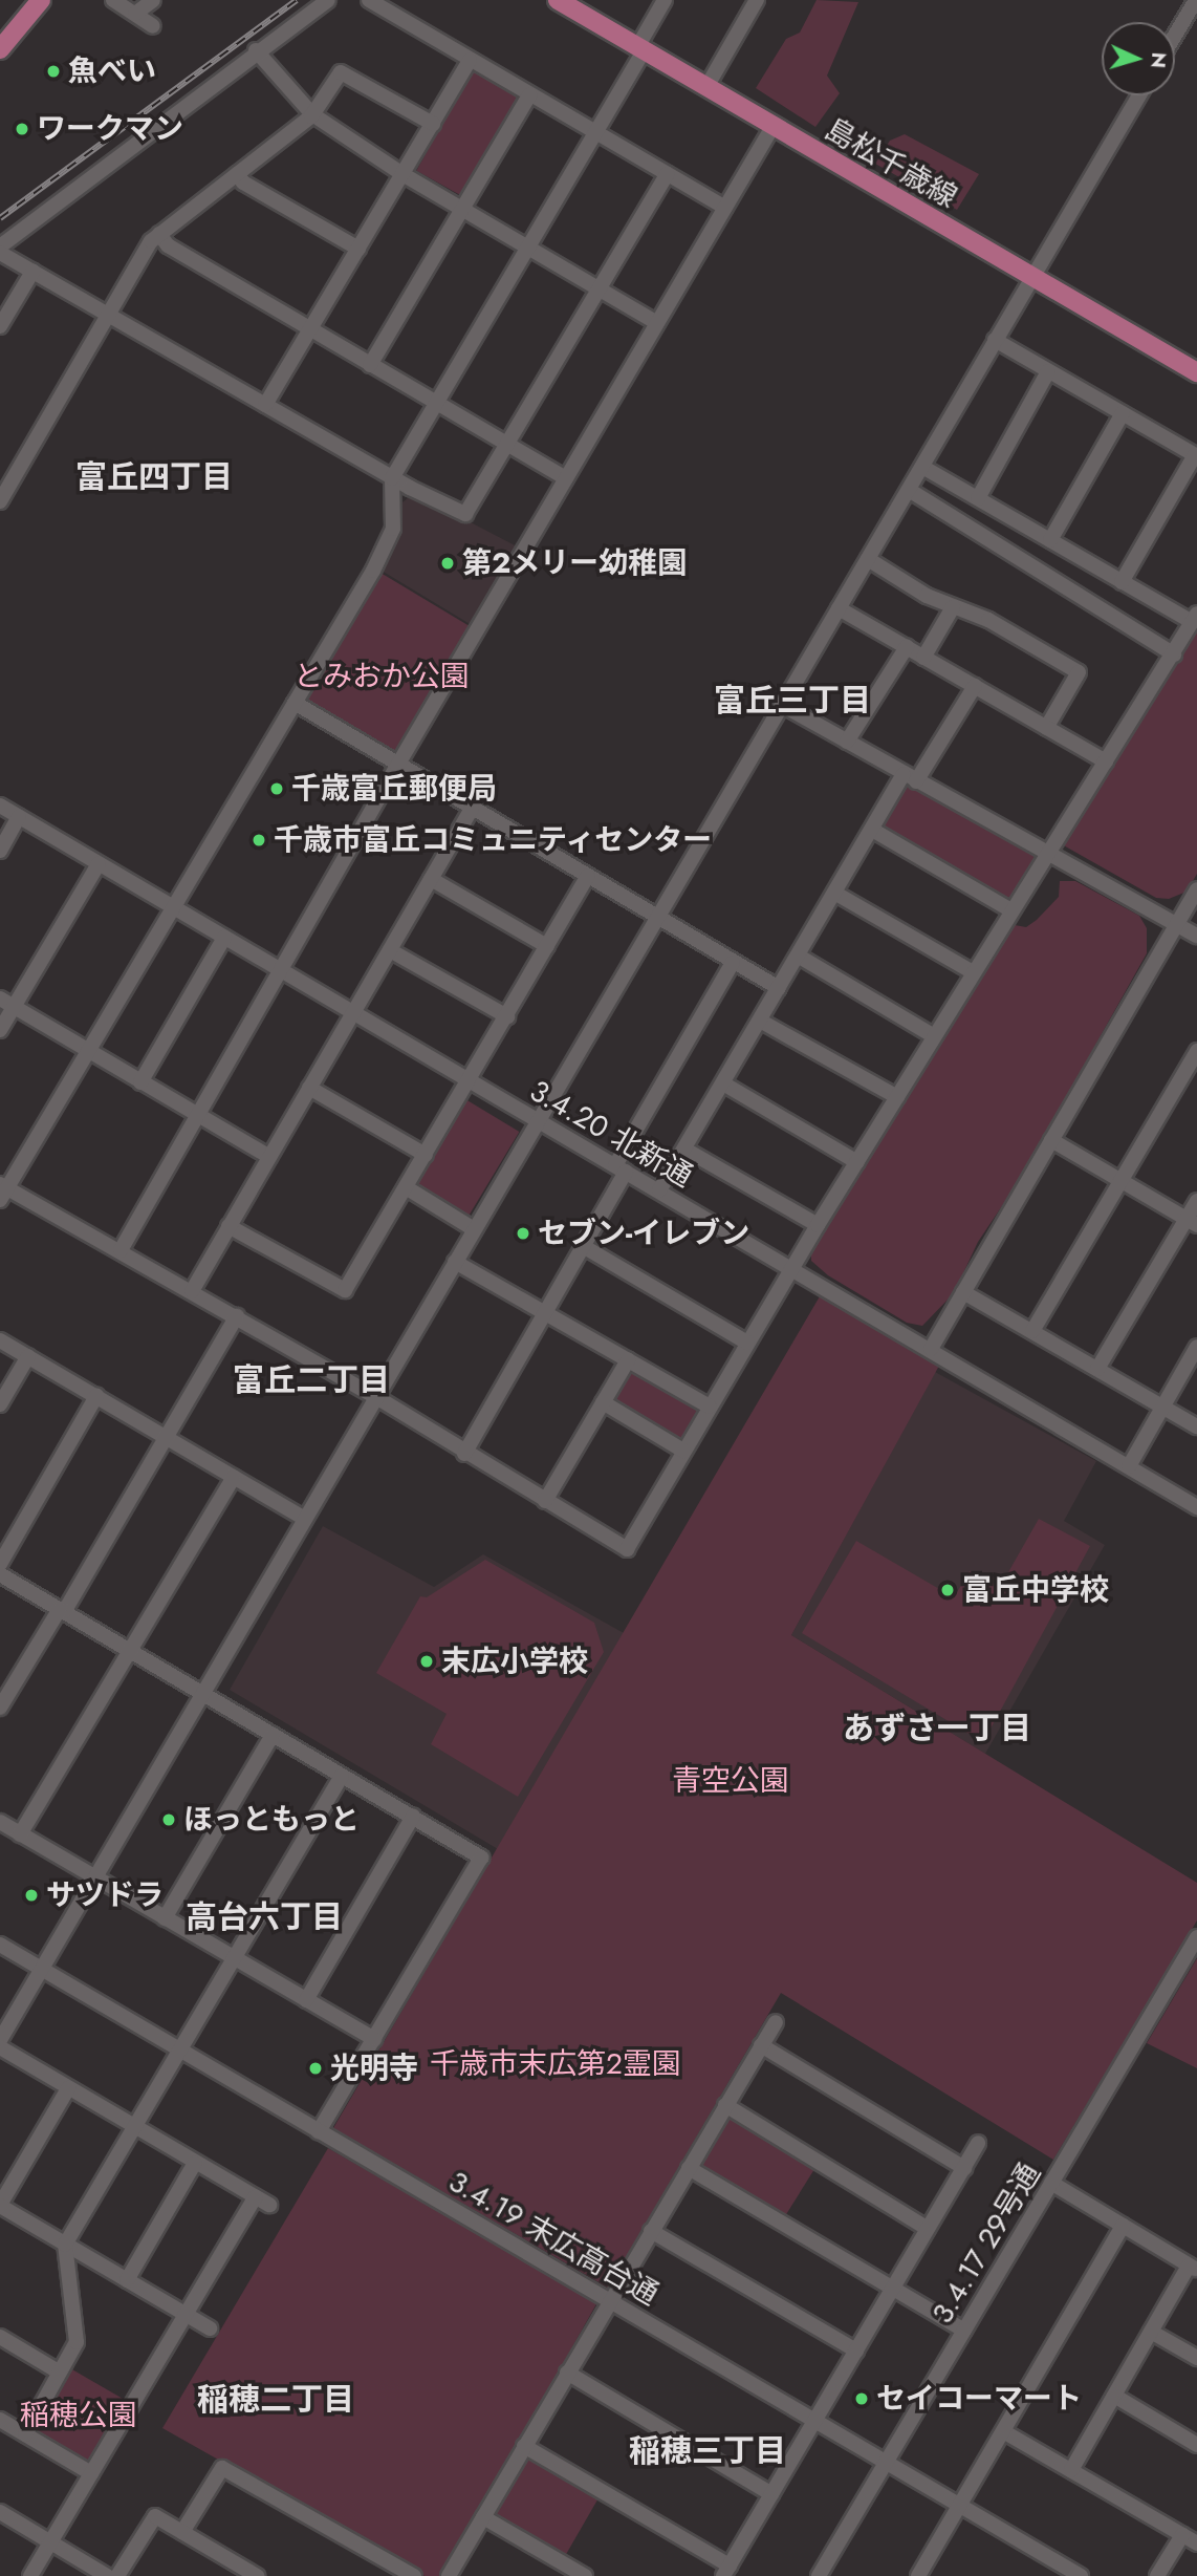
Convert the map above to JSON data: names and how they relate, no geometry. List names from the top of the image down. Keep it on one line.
{"streets":{"main road":["島松千歳線"],"street":["3.4.20 北新通","3.4.19 末広高台通","3.4.17 29号通"]},"crossings":[["3.4.19 末広高台通","3.4.17 29号通"]],"districts":["富丘四丁目","富丘三丁目","富丘二丁目","あずさ一丁目","高台六丁目","稲穂二丁目","稲穂三丁目"],"parks":["とみおか公園","青空公園","千歳市末広第2霊園","稲穂公園"],"places":["魚べい","ワークマン","第2メリー幼稚園","千歳富丘郵便局","千歳市富丘コミュニティセンター","セブン-イレブン","富丘中学校","末広小学校","ほっともっと","サツドラ","光明寺","セイコーマート"],"north":"right"}
